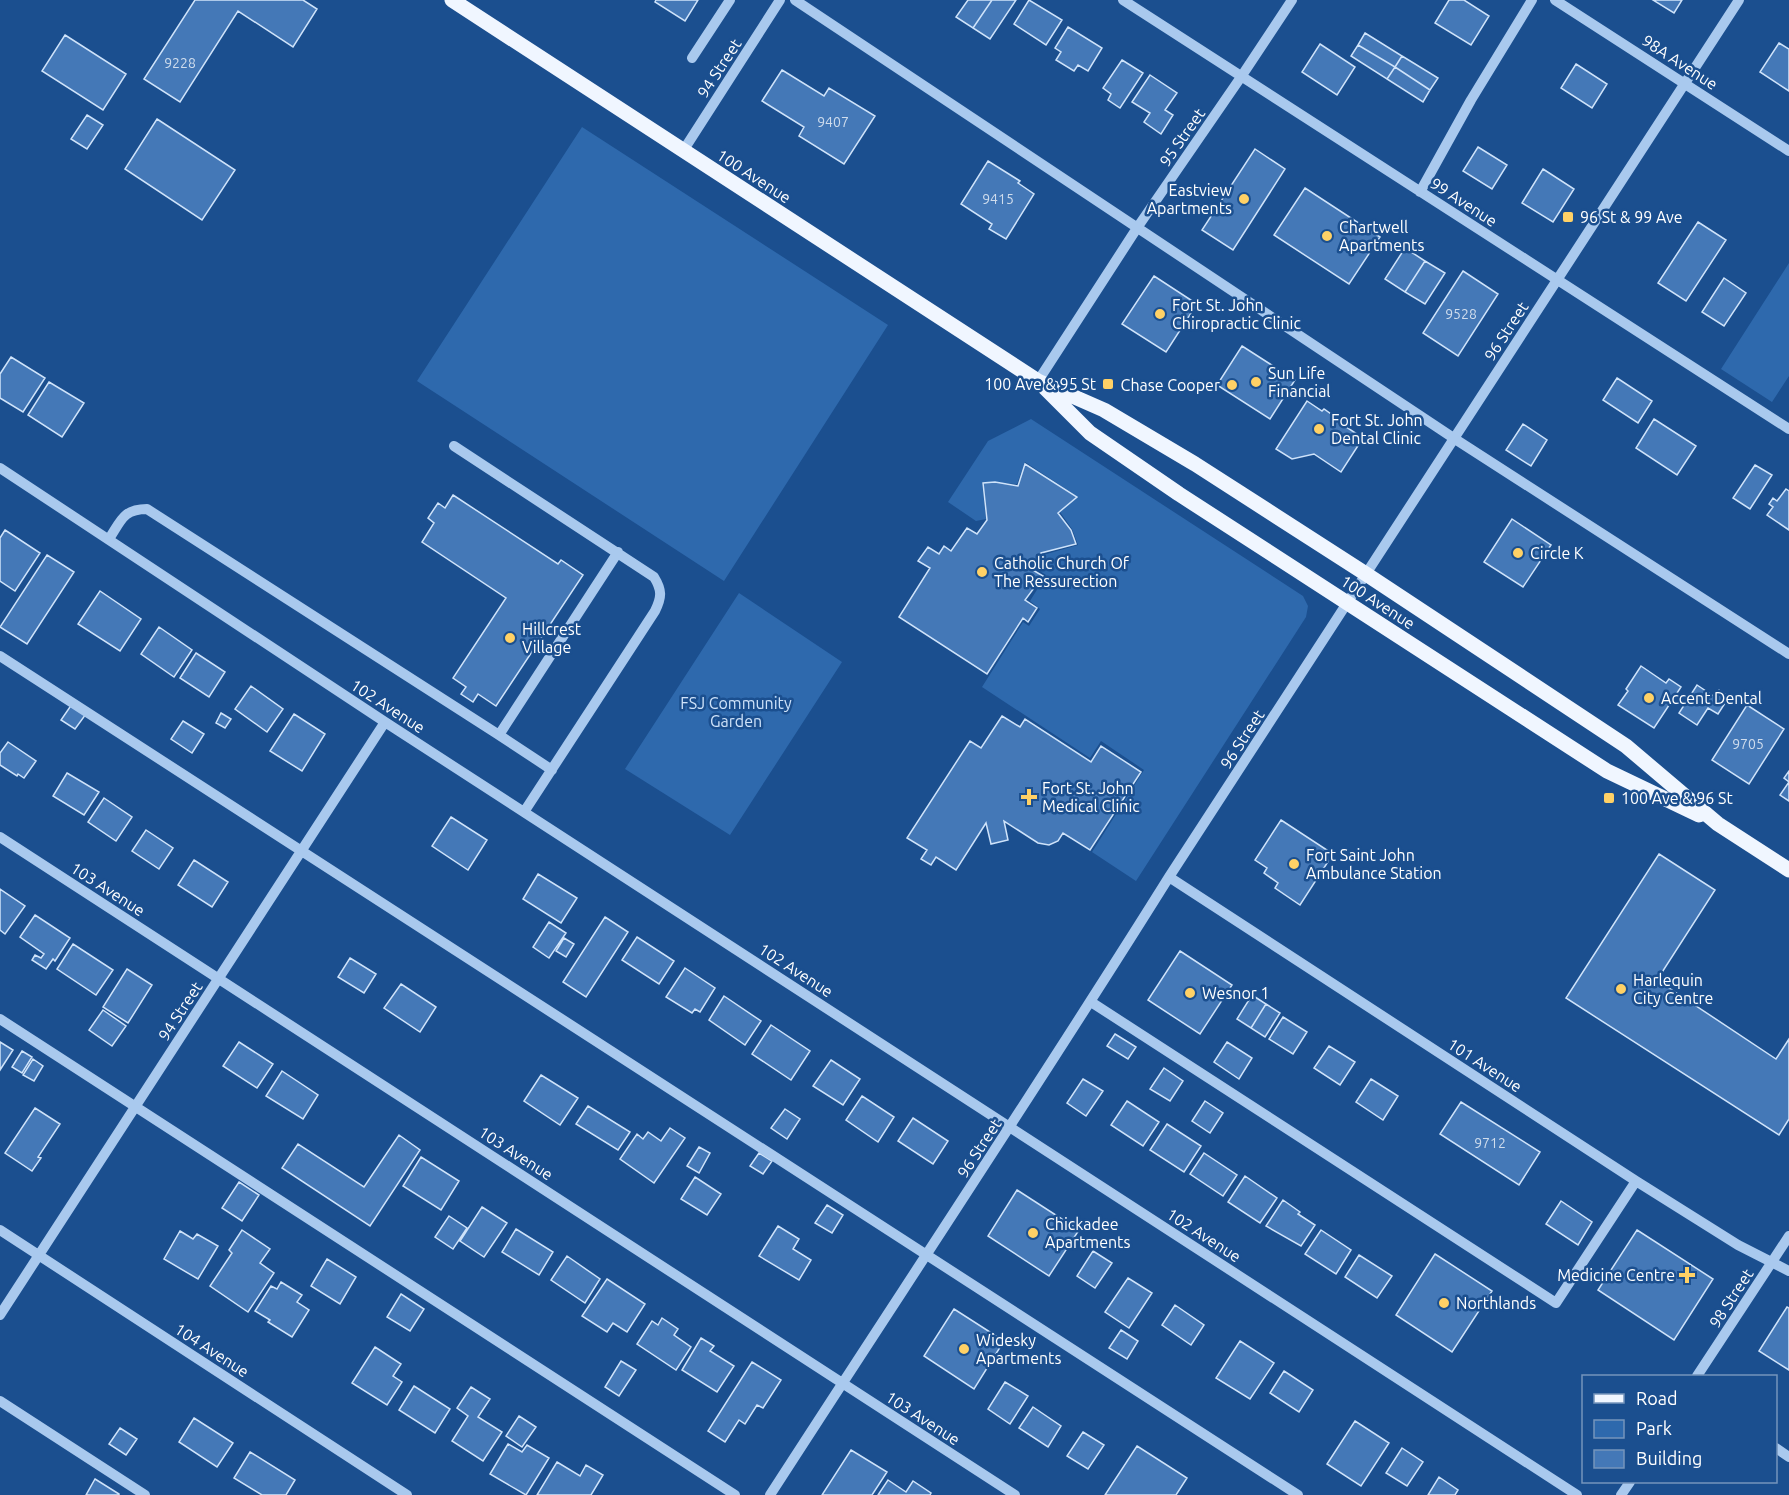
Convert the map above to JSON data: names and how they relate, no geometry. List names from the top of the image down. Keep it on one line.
{"streets":{"main road":["100 Avenue"],"street":["98A Avenue","94 Street","95 Street","99 Avenue","96 Street","102 Avenue","103 Avenue","101 Avenue","98 Street","104 Avenue"]},"crossings":[["98A Avenue","96 Street"],["94 Street","100 Avenue"],["94 Street","102 Avenue"],["94 Street","103 Avenue"],["94 Street","104 Avenue"],["95 Street","100 Avenue"],["95 Street","99 Avenue"],["100 Avenue","96 Street"],["99 Avenue","96 Street"],["96 Street","102 Avenue"],["96 Street","103 Avenue"],["96 Street","101 Avenue"],["101 Avenue","98 Street"]],"parks":["FSJ Community Garden"],"places":{"other":["Eastview Apartments","Chartwell Apartments","Fort St. John Chiropractic Clinic","Sun Life Financial","Chase Cooper","Fort St. John Dental Clinic","Circle K","Catholic Church Of The Ressurection","Hillcrest Village","Accent Dental","Fort Saint John Ambulance Station","Harlequin City Centre","Wesnor 1","Chickadee Apartments","Northlands","Widesky Apartments"],"transit":["96 St & 99 Ave","100 Ave & 95 St","100 Ave & 96 St"],"health":["Fort St. John Medical Clinic","Medicine Centre"]},"house_numbers":["9228","9407","9415","9528","9705","9712"],"legend":["Road","Park","Building"]}
